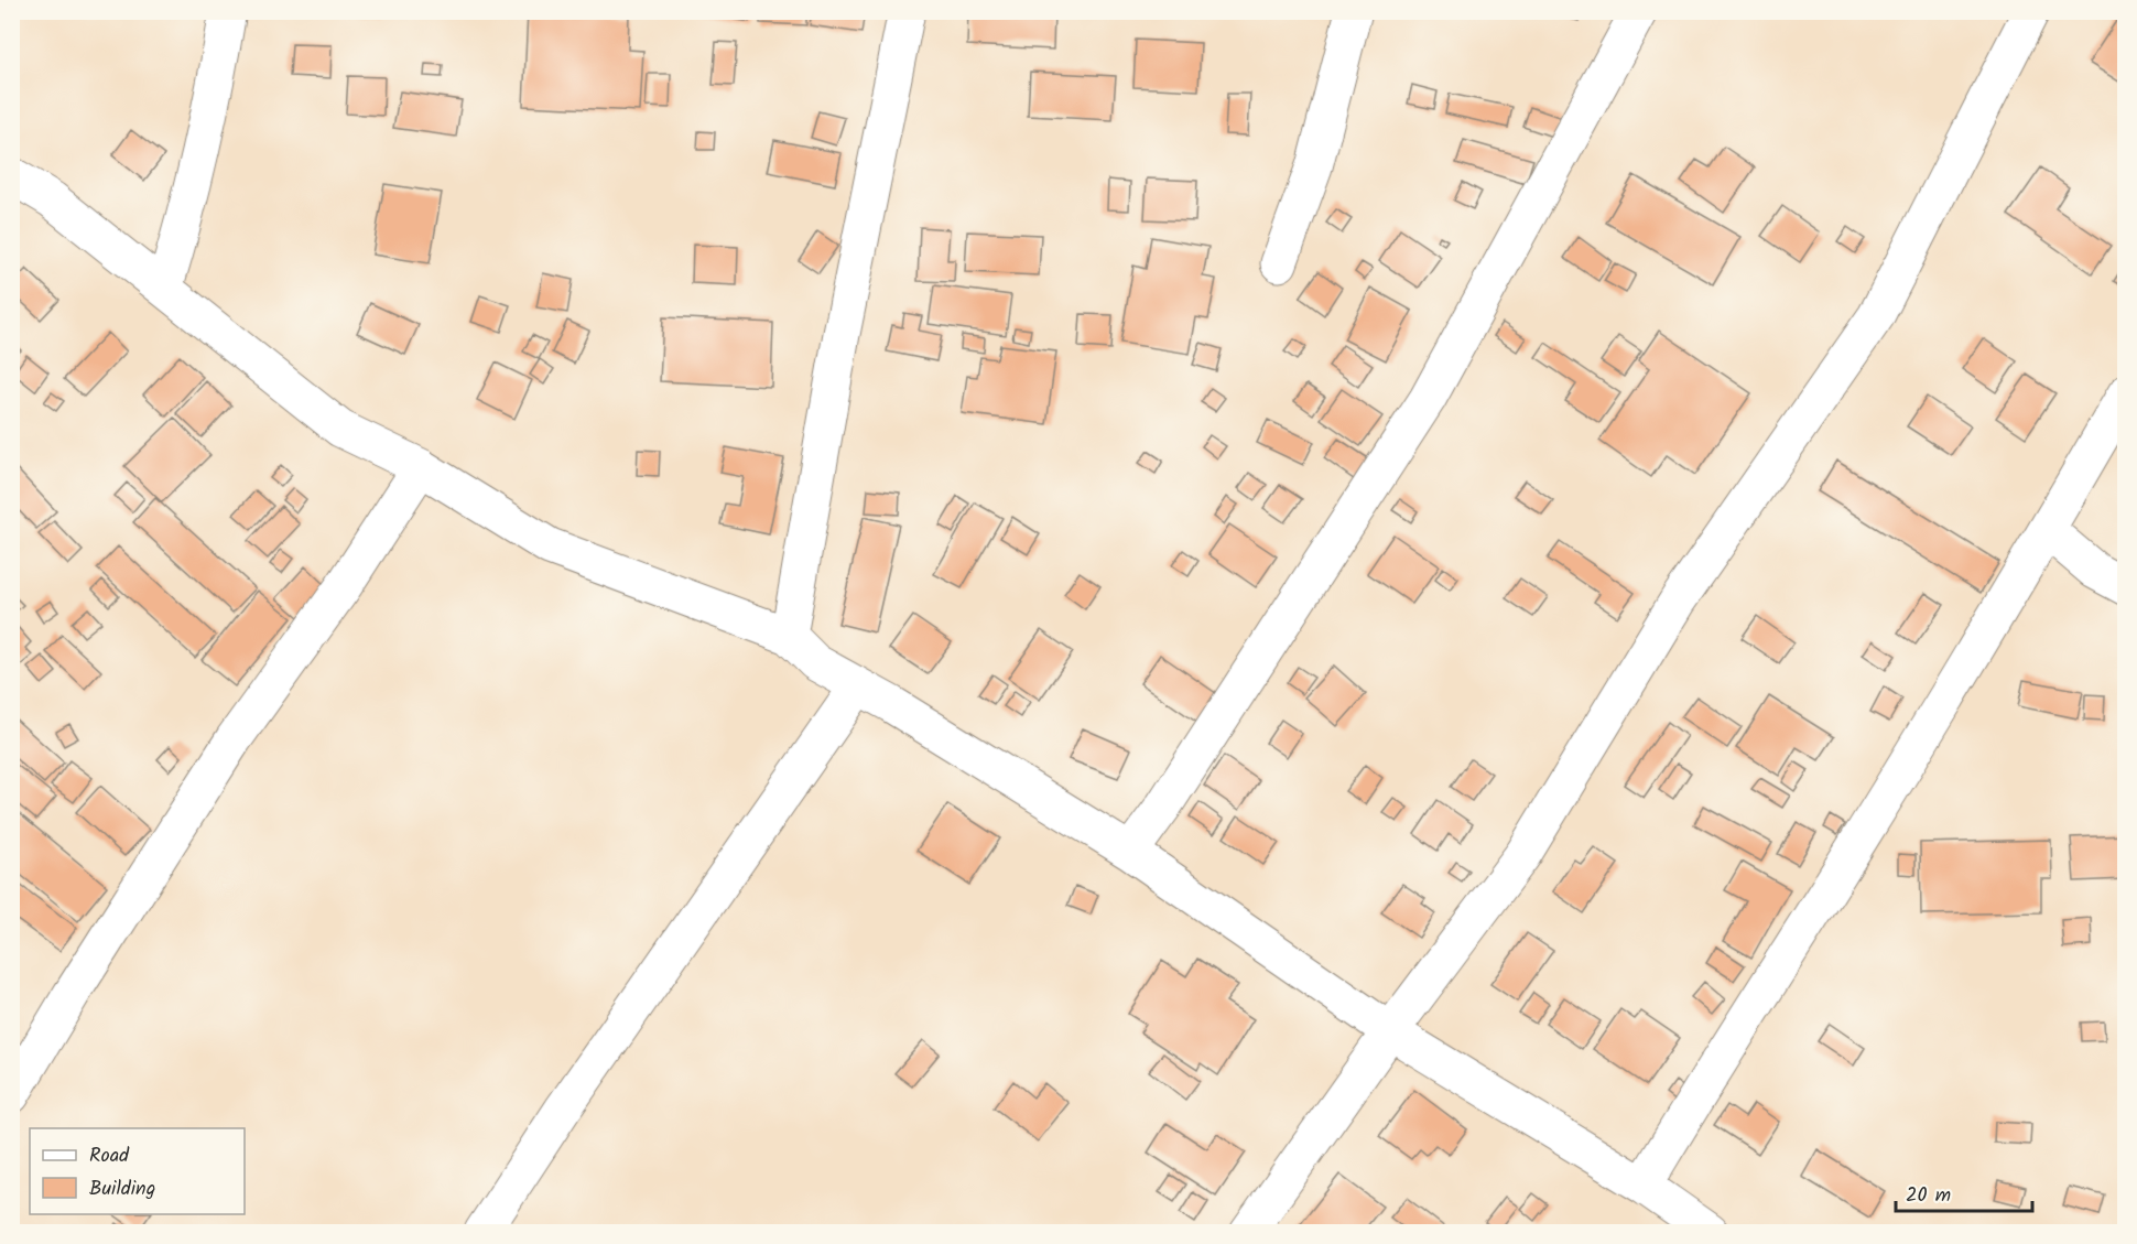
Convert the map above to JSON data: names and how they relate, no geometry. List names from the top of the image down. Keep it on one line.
{"legend":["Road","Building"],"scale_bar":"20 m"}
